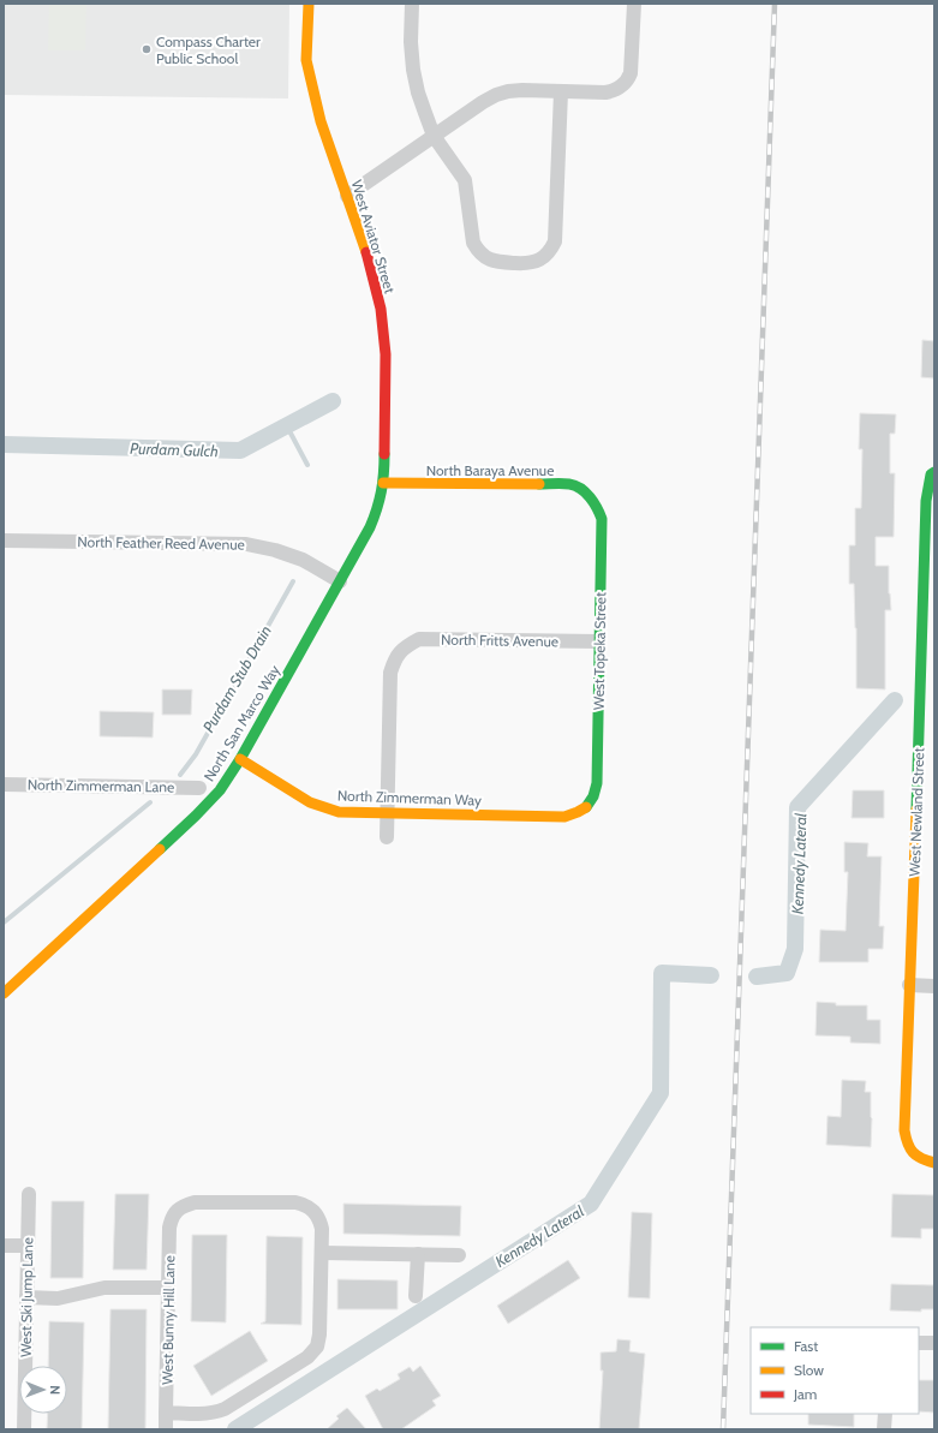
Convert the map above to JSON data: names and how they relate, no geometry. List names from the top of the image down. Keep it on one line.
{"streets":{"street":["West Aviator Street","North Baraya Avenue","North Feather Reed Avenue","North Fritts Avenue","West Topeka Street","North San Marco Way","North Zimmerman Lane","North Zimmerman Way","West Newland Street","West Ski Jump Lane","West Bunny Hill Lane"]},"crossings":[["West Aviator Street","North Baraya Avenue"],["West Aviator Street","North San Marco Way"],["North Baraya Avenue","West Topeka Street"],["North Baraya Avenue","North San Marco Way"],["North Feather Reed Avenue","North San Marco Way"],["North Fritts Avenue","West Topeka Street"],["North Fritts Avenue","North Zimmerman Way"],["West Topeka Street","North Zimmerman Way"],["North San Marco Way","North Zimmerman Way"]],"water":["Purdam Gulch","Purdam Stub Drain","Kennedy Lateral"],"places":["Compass Charter Public School"],"legend":["Fast","Slow","Jam"],"north":"right"}
